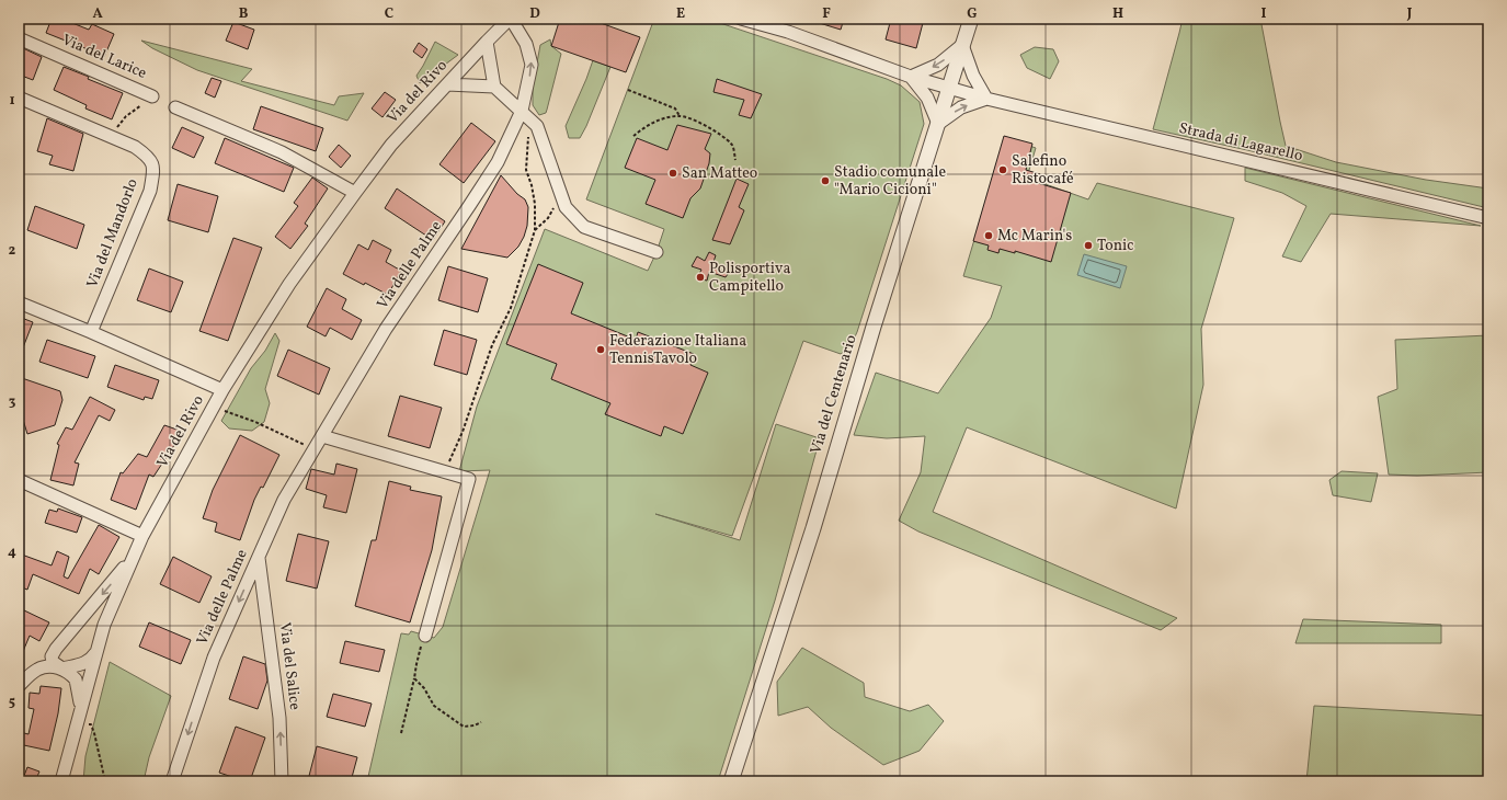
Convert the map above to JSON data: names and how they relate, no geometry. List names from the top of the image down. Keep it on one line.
{"streets":{"street":["Via del Larice","Via del Rivo","Strada di Lagarello","Via del Mandorlo","Via delle Palme","Via del Centenario","Via del Salice"]},"crossings":[["Via del Rivo","Via delle Palme"],["Strada di Lagarello","Via del Centenario"],["Via delle Palme","Via del Salice"]],"one_way":["Via del Salice"],"places":["Salefino Ristocafé","San Matteo","Stadio comunale \"Mario Cicioni\"","Mc Marin's","Tonic","Polisportiva Campitello","Federazione Italiana TennisTavolo"],"grid":{"columns":["A","B","C","D","E","F","G","H","I","J"],"rows":["1","2","3","4","5"]}}
